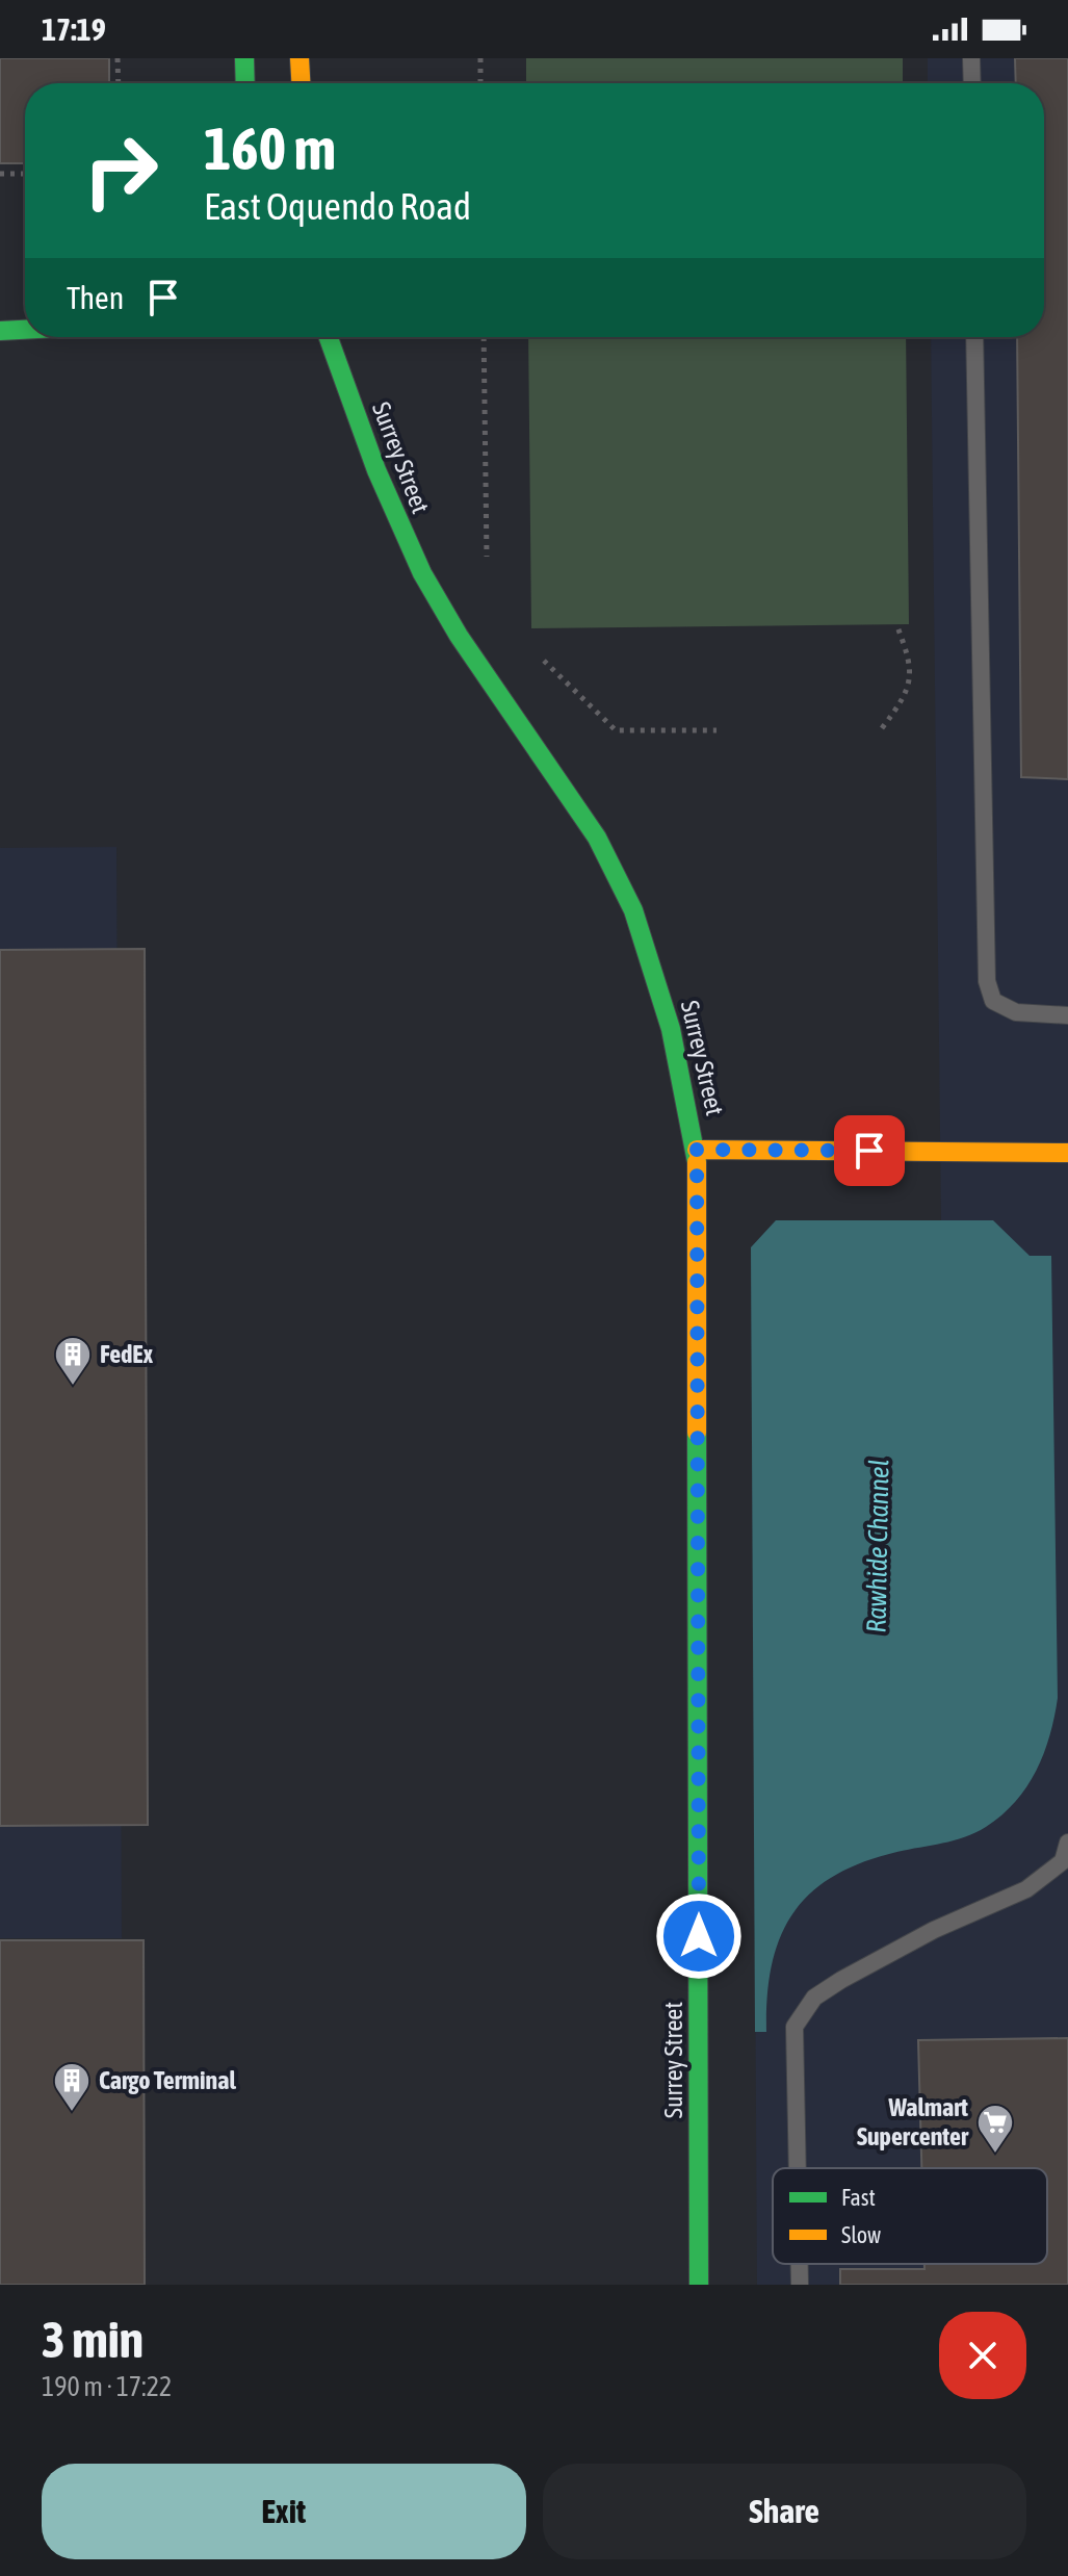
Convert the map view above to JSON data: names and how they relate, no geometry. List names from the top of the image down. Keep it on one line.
{"streets":{"street":["Surrey Street"]},"water":["Rawhide Channel"],"places":{"building":["FedEx","Cargo Terminal"],"supermarket":["Walmart Supercenter"]},"legend":["Fast","Slow"],"page":{"status":"17:19","turn":["160 m","East Oquendo Road"],"then":"Then","heading":["3 min","190 m · 17:22"],"buttons":["Exit","Share"]}}
